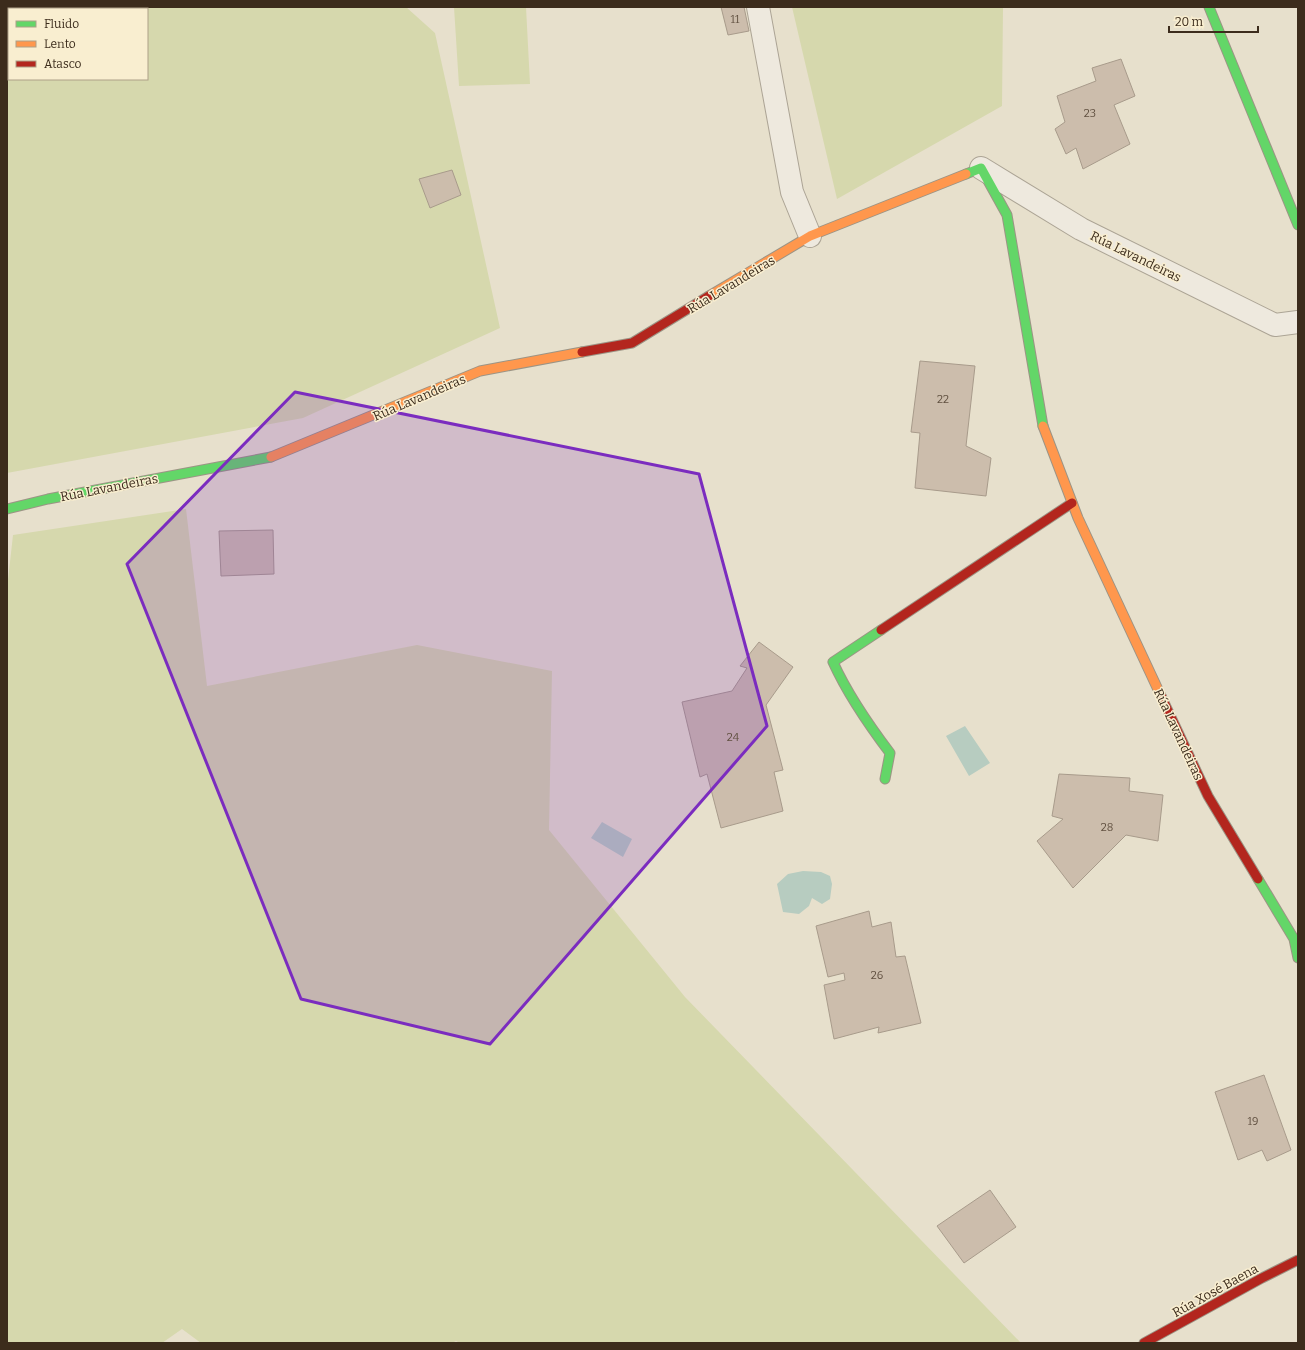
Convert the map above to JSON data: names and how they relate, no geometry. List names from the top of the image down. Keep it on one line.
{"streets":{"street":["Rúa Lavandeiras","Rúa Xosé Baena"]},"house_numbers":["11","23","22","24","28","26","19"],"legend":["Fluido","Lento","Atasco"],"scale_bar":"20 m"}
